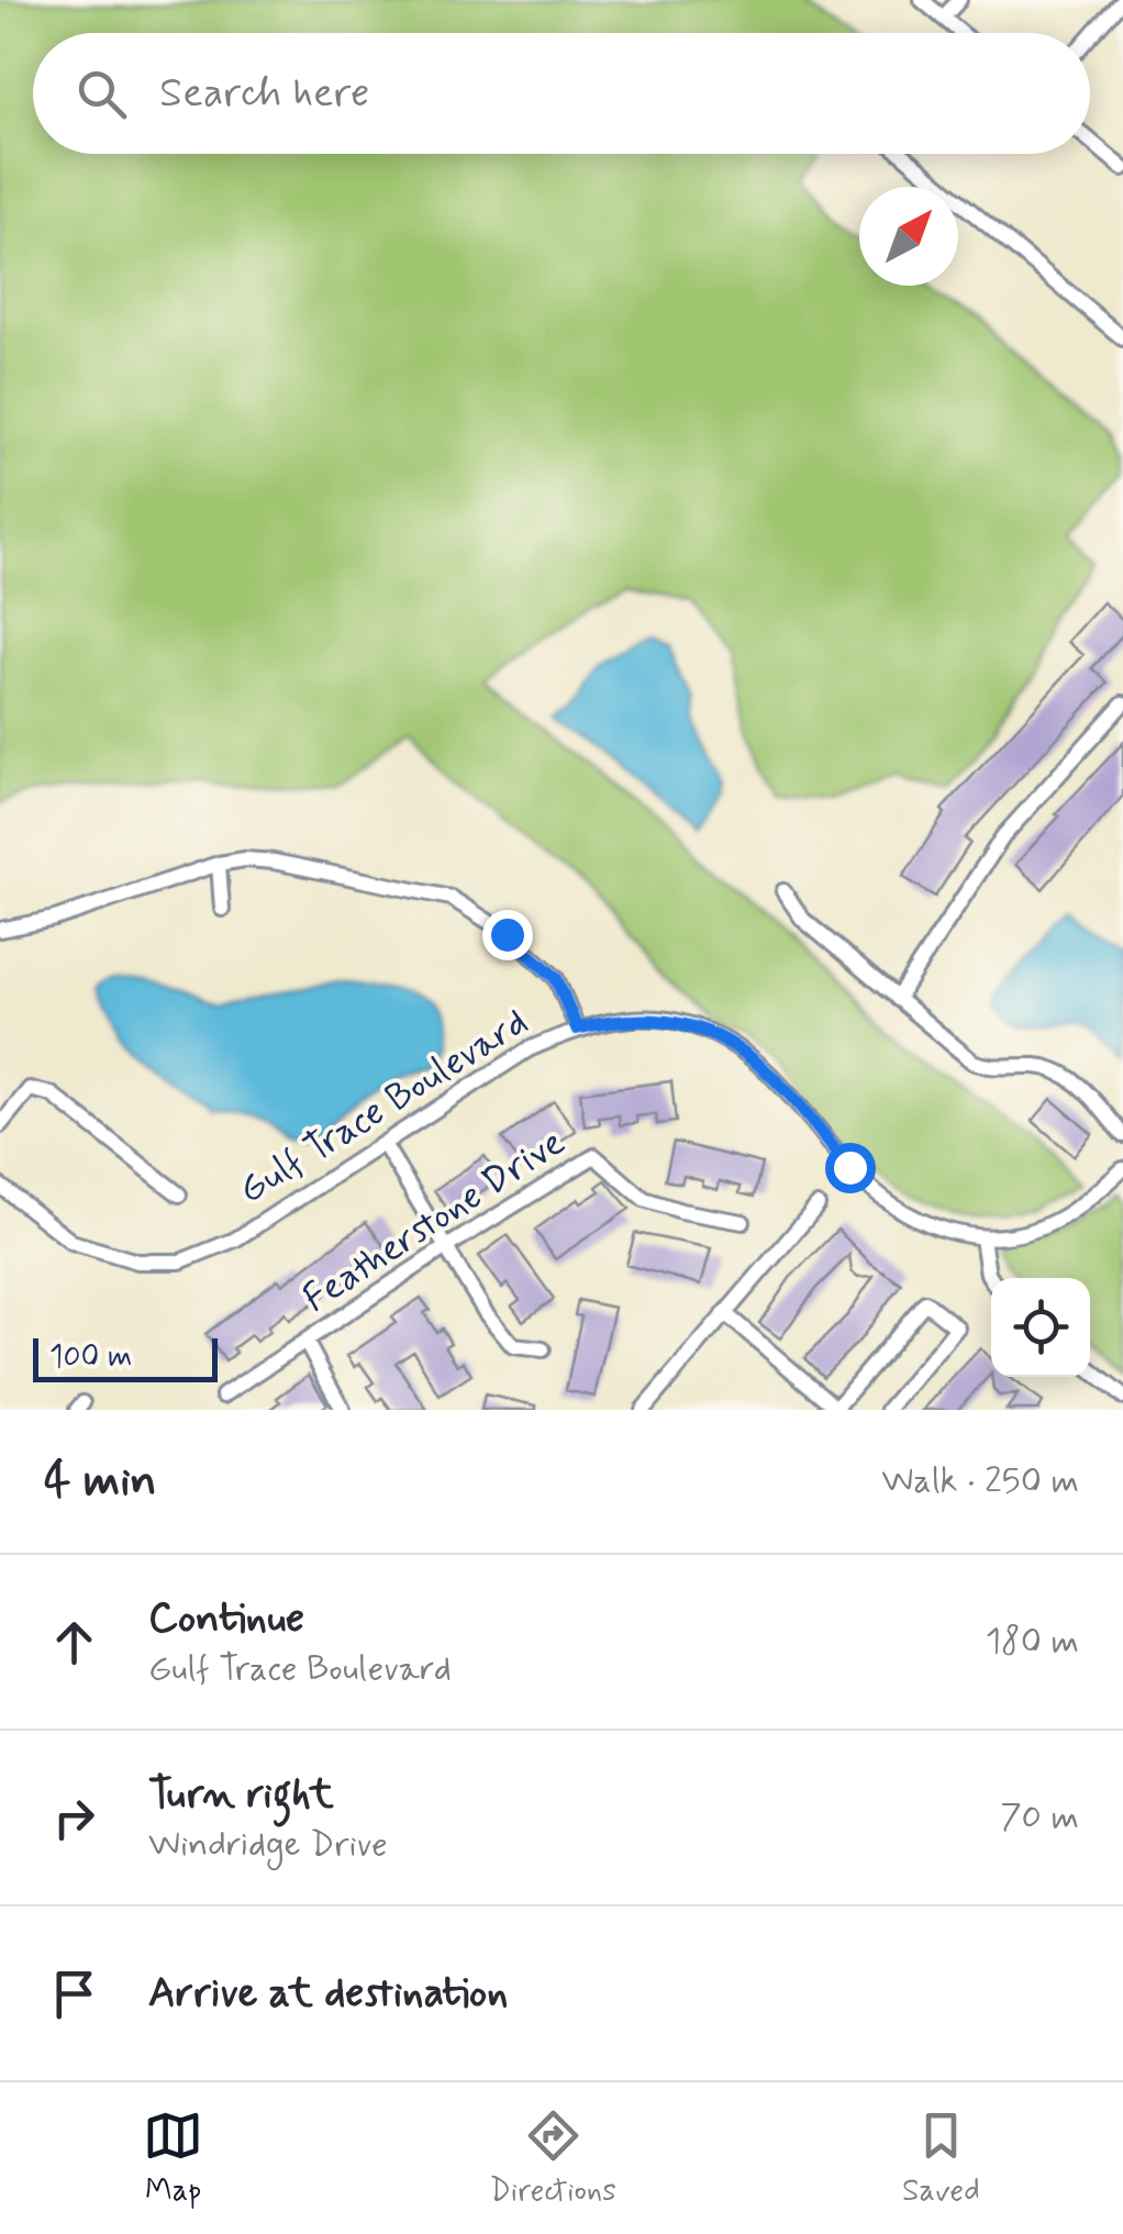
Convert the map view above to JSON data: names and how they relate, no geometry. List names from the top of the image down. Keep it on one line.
{"streets":{"street":["Gulf Trace Boulevard","Featherstone Drive"]},"scale_bar":"100 m","north":"top right","page":{"search":"Search here","scale":"100 m","heading":["4 min","Walk · 250 m"],"list":[["Continue","Gulf Trace Boulevard","180 m"],["Turn right","Windridge Drive","70 m"],"Arrive at destination"],"nav":["Map","Directions","Saved"]}}
